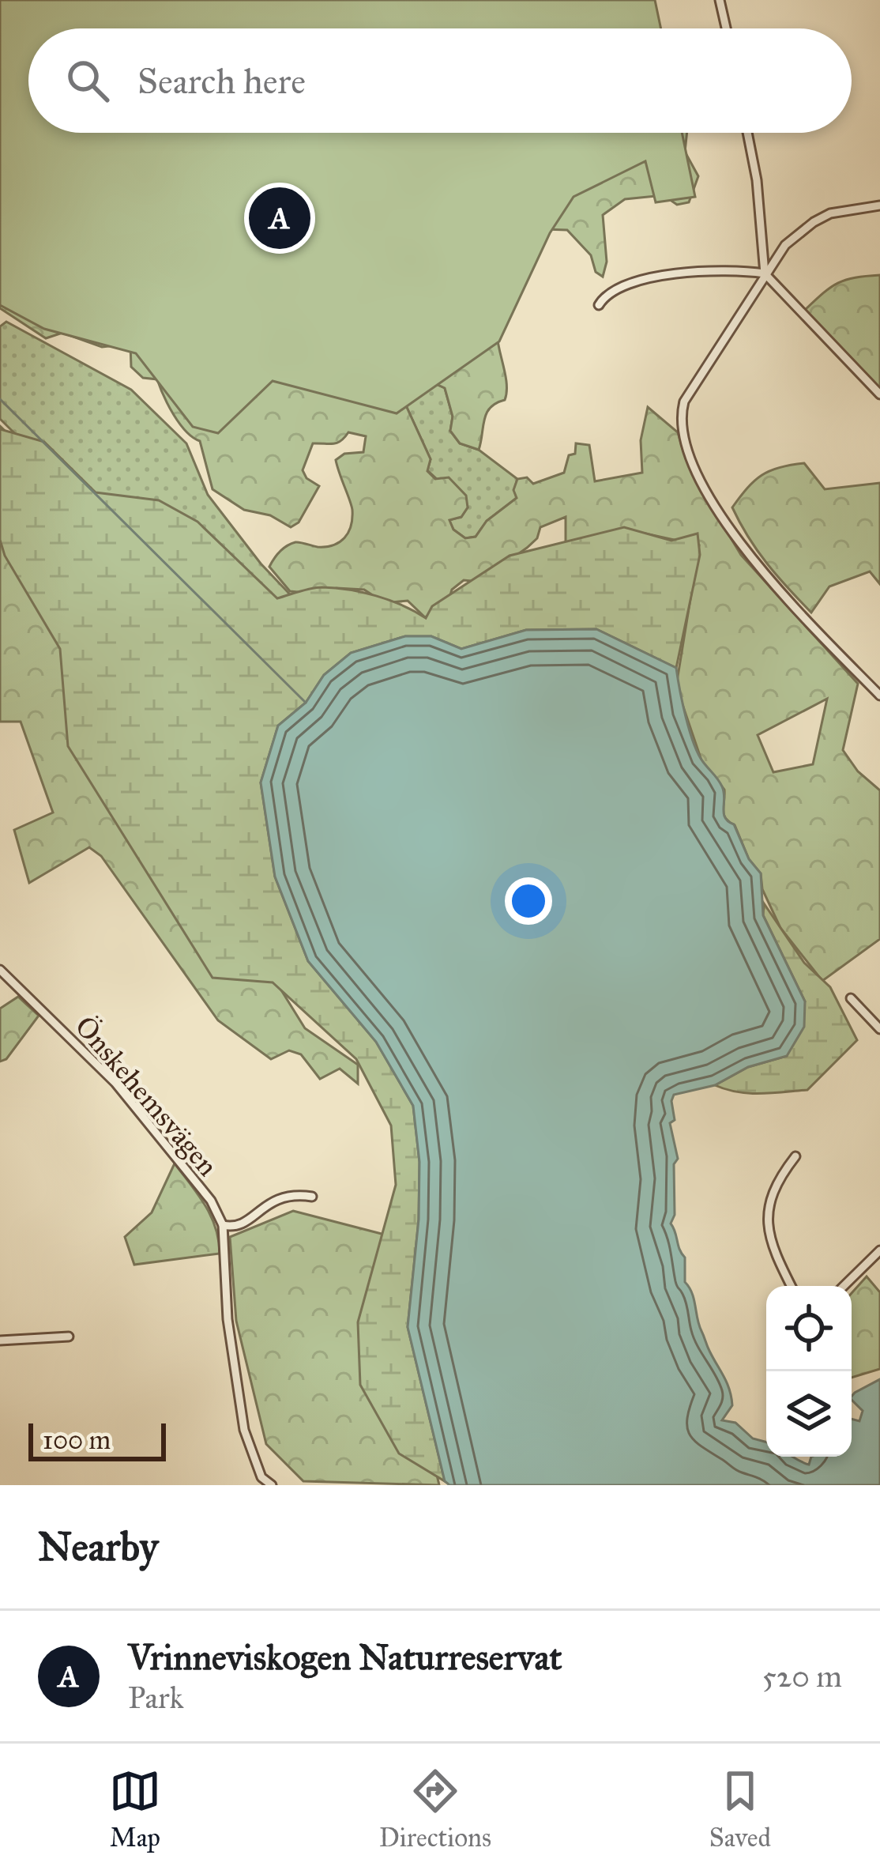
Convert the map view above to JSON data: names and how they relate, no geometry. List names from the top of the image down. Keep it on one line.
{"streets":{"street":["Önskehemsvägen"]},"scale_bar":"100 m","page":{"search":"Search here","pins":"A","scale":"100 m","heading":"Nearby","list":[{"mark":"A","name":"Vrinneviskogen Naturreservat","note":"Park","value":"520 m"}],"nav":["Map","Directions","Saved"]}}
